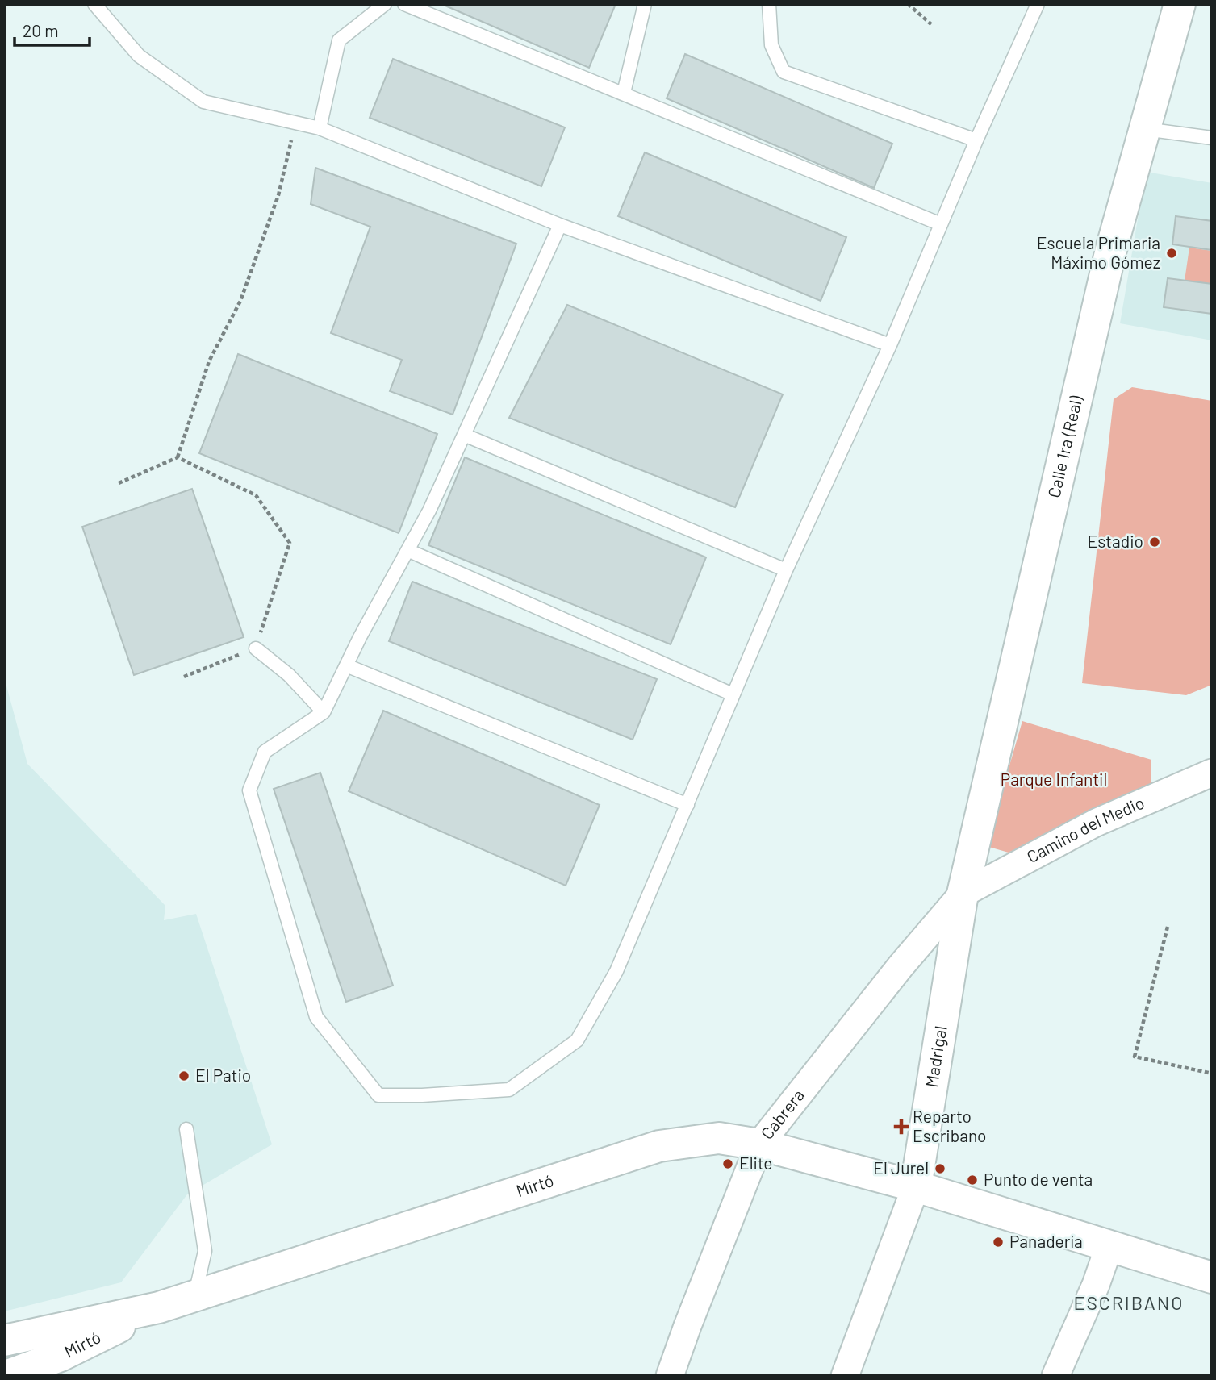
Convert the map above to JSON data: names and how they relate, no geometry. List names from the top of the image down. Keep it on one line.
{"streets":{"street":["Calle 1ra (Real)","Camino del Medio","Madrigal","Cabrera","Mirtó"]},"crossings":[["Calle 1ra (Real)","Camino del Medio"],["Calle 1ra (Real)","Madrigal"],["Calle 1ra (Real)","Cabrera"],["Camino del Medio","Madrigal"],["Camino del Medio","Cabrera"],["Madrigal","Cabrera"],["Madrigal","Mirtó"],["Cabrera","Mirtó"]],"districts":["ESCRIBANO"],"parks":["Parque Infantil"],"places":{"other":["Escuela Primaria Máximo Gómez","Estadio","El Patio","Elite","El Jurel","Punto de venta","Panadería"],"health":["Reparto Escribano"]},"scale_bar":"20 m"}
